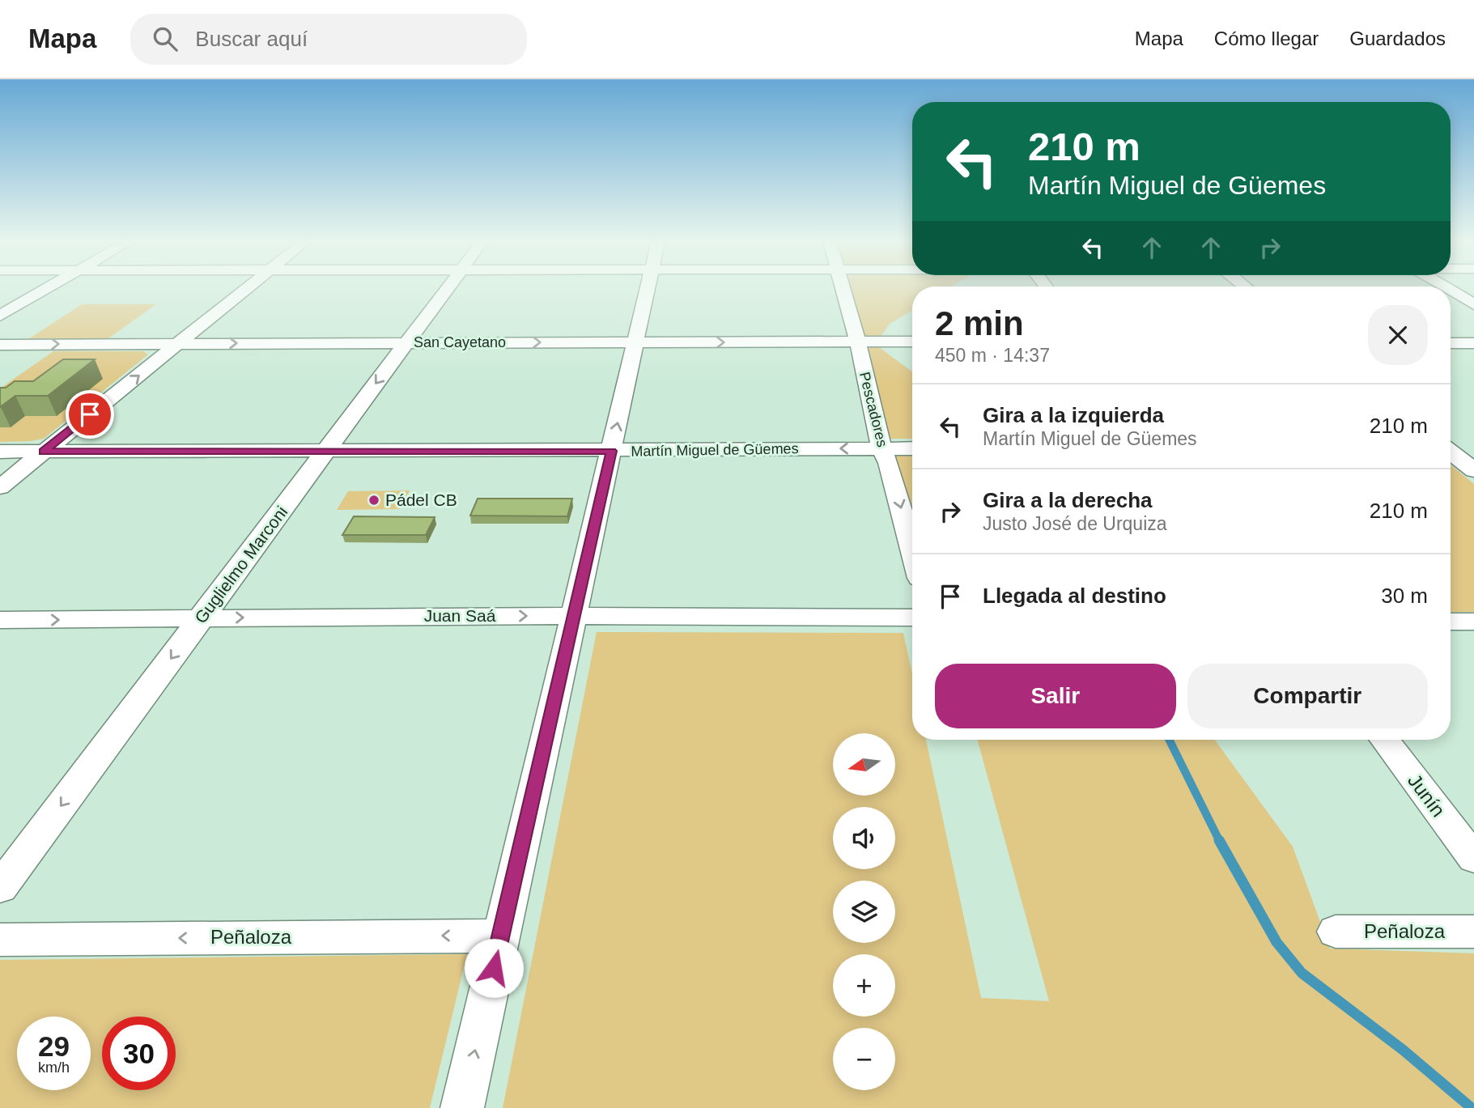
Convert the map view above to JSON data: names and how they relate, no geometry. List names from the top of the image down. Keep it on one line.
{"streets":{"street":["San Cayetano","Pescadores","Martín Miguel de Güemes","Guglielmo Marconi","Juan Saá","Junín","Peñaloza"]},"crossings":[["San Cayetano","Pescadores"],["San Cayetano","Guglielmo Marconi"],["Pescadores","Martín Miguel de Güemes"],["Martín Miguel de Güemes","Guglielmo Marconi"],["Guglielmo Marconi","Juan Saá"]],"one_way":["San Cayetano","Pescadores","Guglielmo Marconi","Juan Saá","Peñaloza"],"places":["Pádel CB"],"north":"left","page":{"header":"Mapa","search":"Buscar aquí","nav":["Mapa","Cómo llegar","Guardados"],"turn":["210 m","Martín Miguel de Güemes"],"heading":["2 min","450 m · 14:37"],"list":[{"name":"Gira a la izquierda","note":"Martín Miguel de Güemes","value":"210 m"},{"name":"Gira a la derecha","note":"Justo José de Urquiza","value":"210 m"},{"name":"Llegada al destino","value":"30 m"}],"buttons":["Salir","Compartir"],"map_buttons":["+","−"],"speed":"29 km/h","limit":"30"}}
